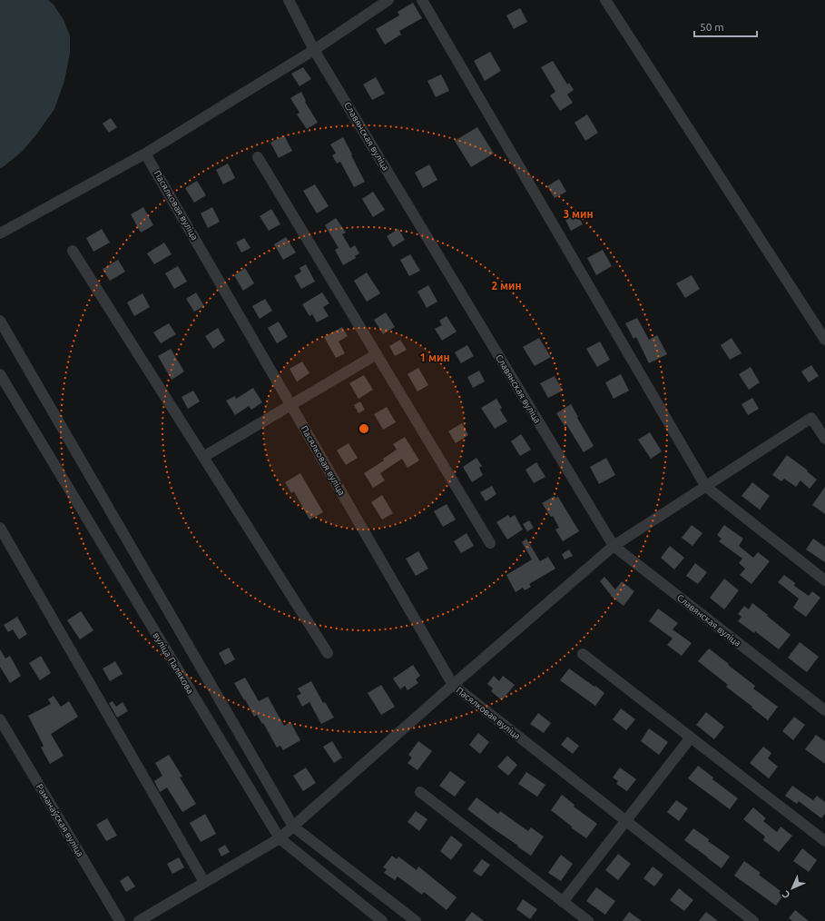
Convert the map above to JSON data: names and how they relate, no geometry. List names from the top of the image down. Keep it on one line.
{"streets":{"street":["Славянская вуліца","Пасялковая вуліца","вуліца Палякова","Раманаўская вуліца"]},"scale_bar":"50 m","north":"bottom left","rings":["3 мин","2 мин","1 мин"]}
